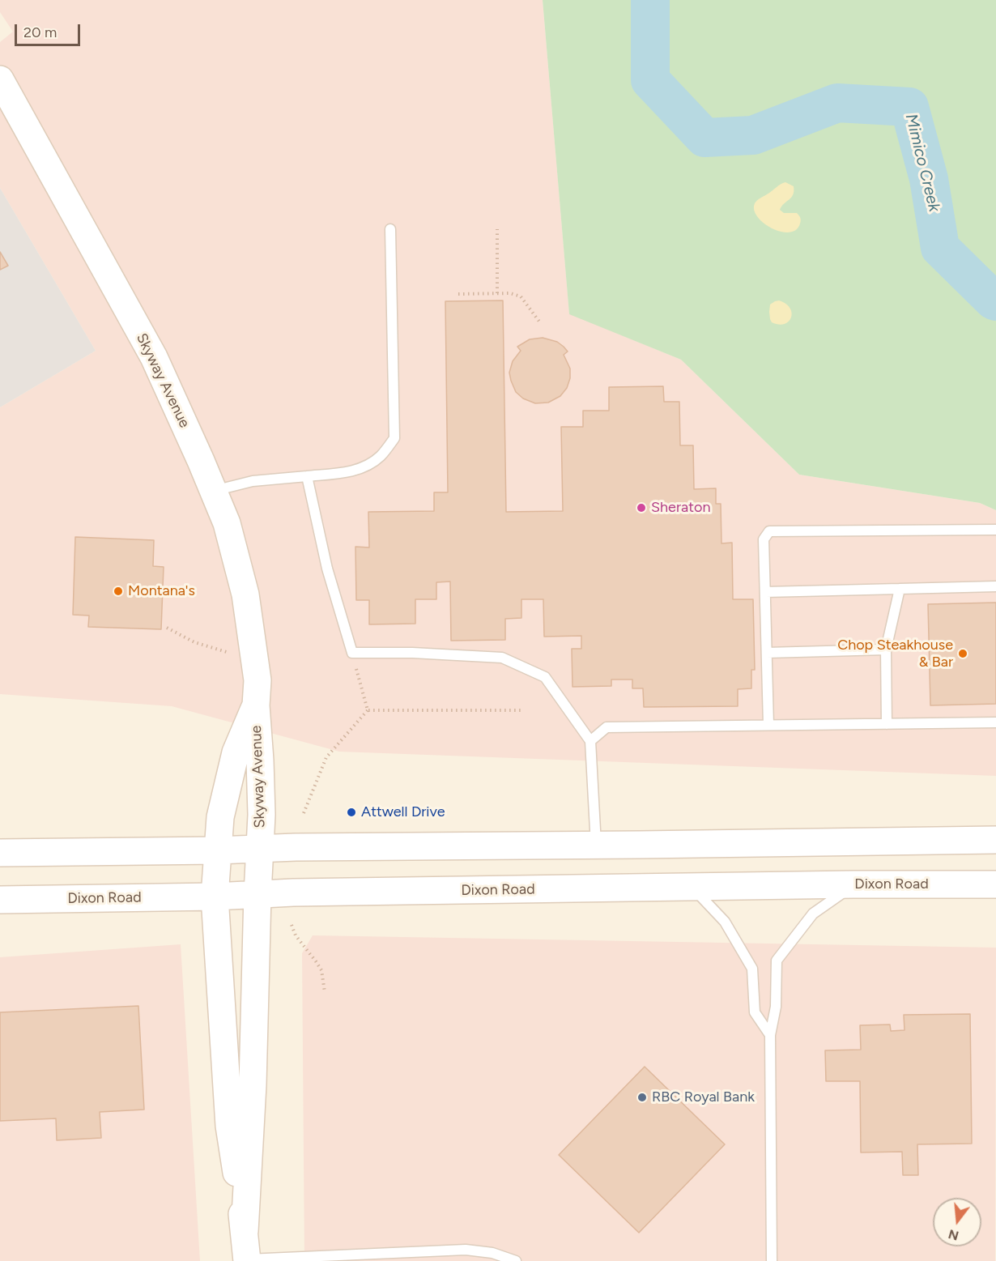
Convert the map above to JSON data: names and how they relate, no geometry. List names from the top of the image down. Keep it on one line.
{"streets":{"main road":["Skyway Avenue","Dixon Road"]},"water":["Mimico Creek"],"places":["Sheraton","Montana's","Chop Steakhouse & Bar","Attwell Drive","RBC Royal Bank"],"scale_bar":"20 m","north":"bottom"}
